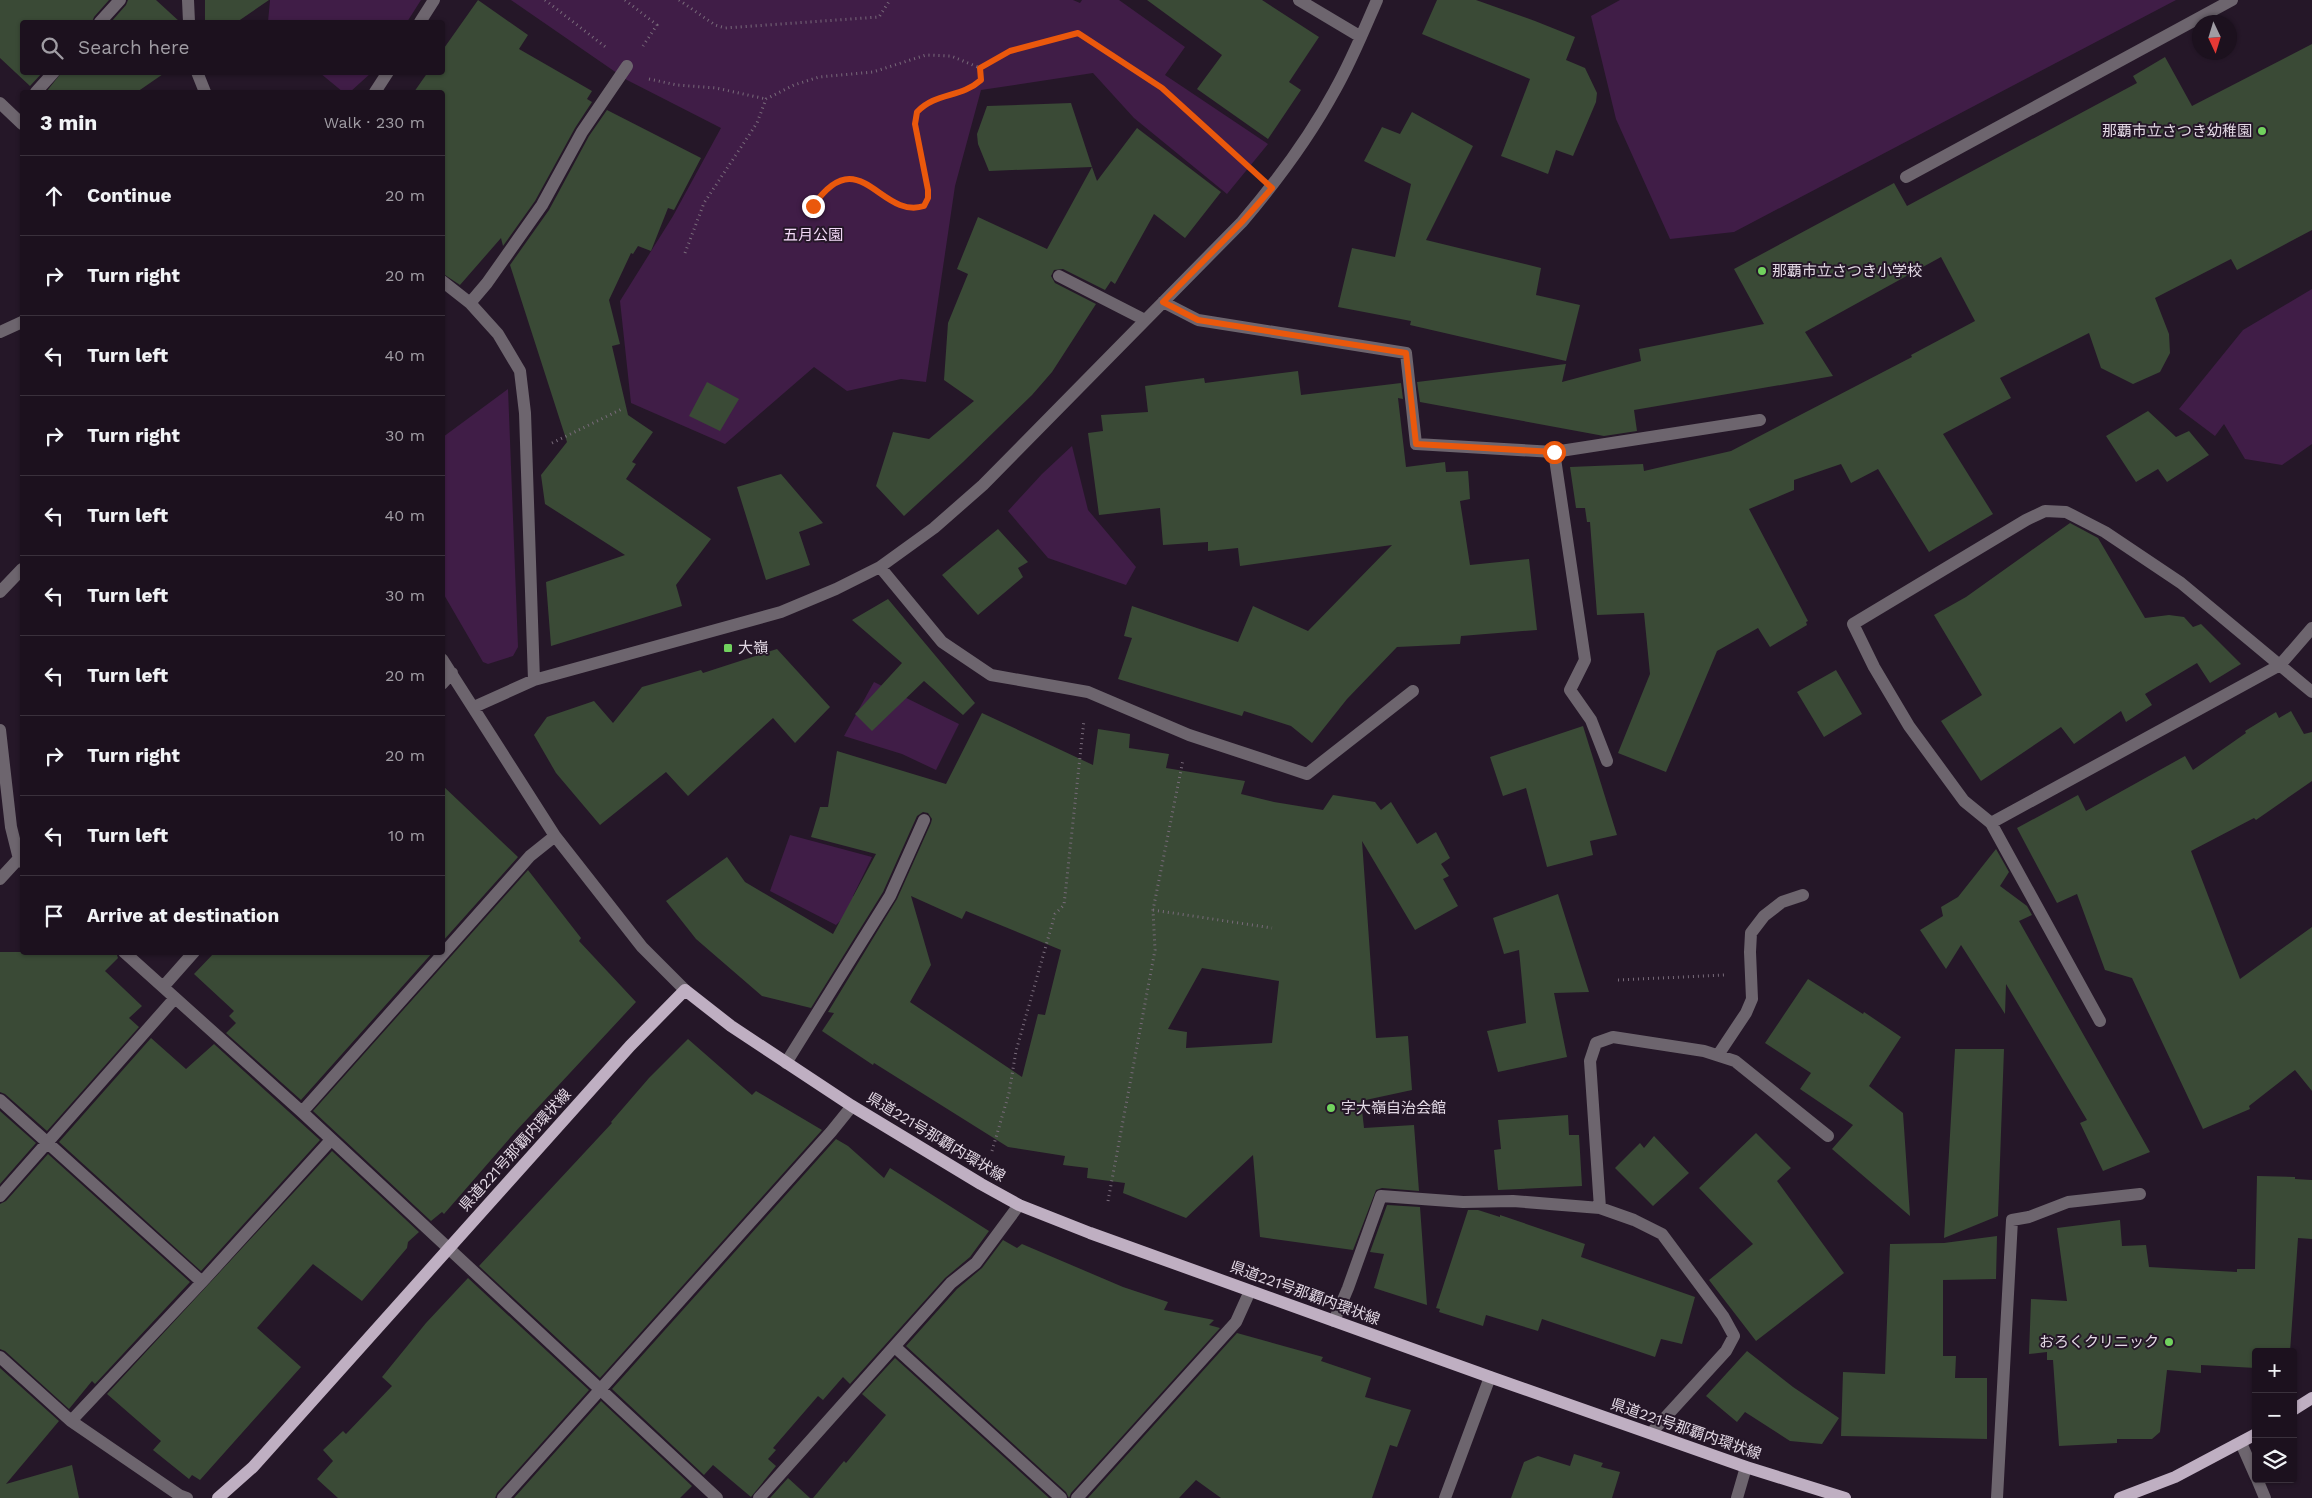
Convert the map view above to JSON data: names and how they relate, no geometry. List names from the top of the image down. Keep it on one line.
{"streets":{"main road":["県道221号那覇内環状線"]},"parks":["五月公園"],"places":{"other":["那覇市立さつき幼稚園","那覇市立さつき小学校","字大嶺自治会館","おろくクリニック"],"transit":["大嶺"]},"north":"bottom","page":{"search":"Search here","heading":["3 min","Walk · 230 m"],"list":[["Continue","20 m"],["Turn right","20 m"],["Turn left","40 m"],["Turn right","30 m"],["Turn left","40 m"],["Turn left","30 m"],["Turn left","20 m"],["Turn right","20 m"],["Turn left","10 m"],"Arrive at destination"],"map_buttons":["+","−"]}}
